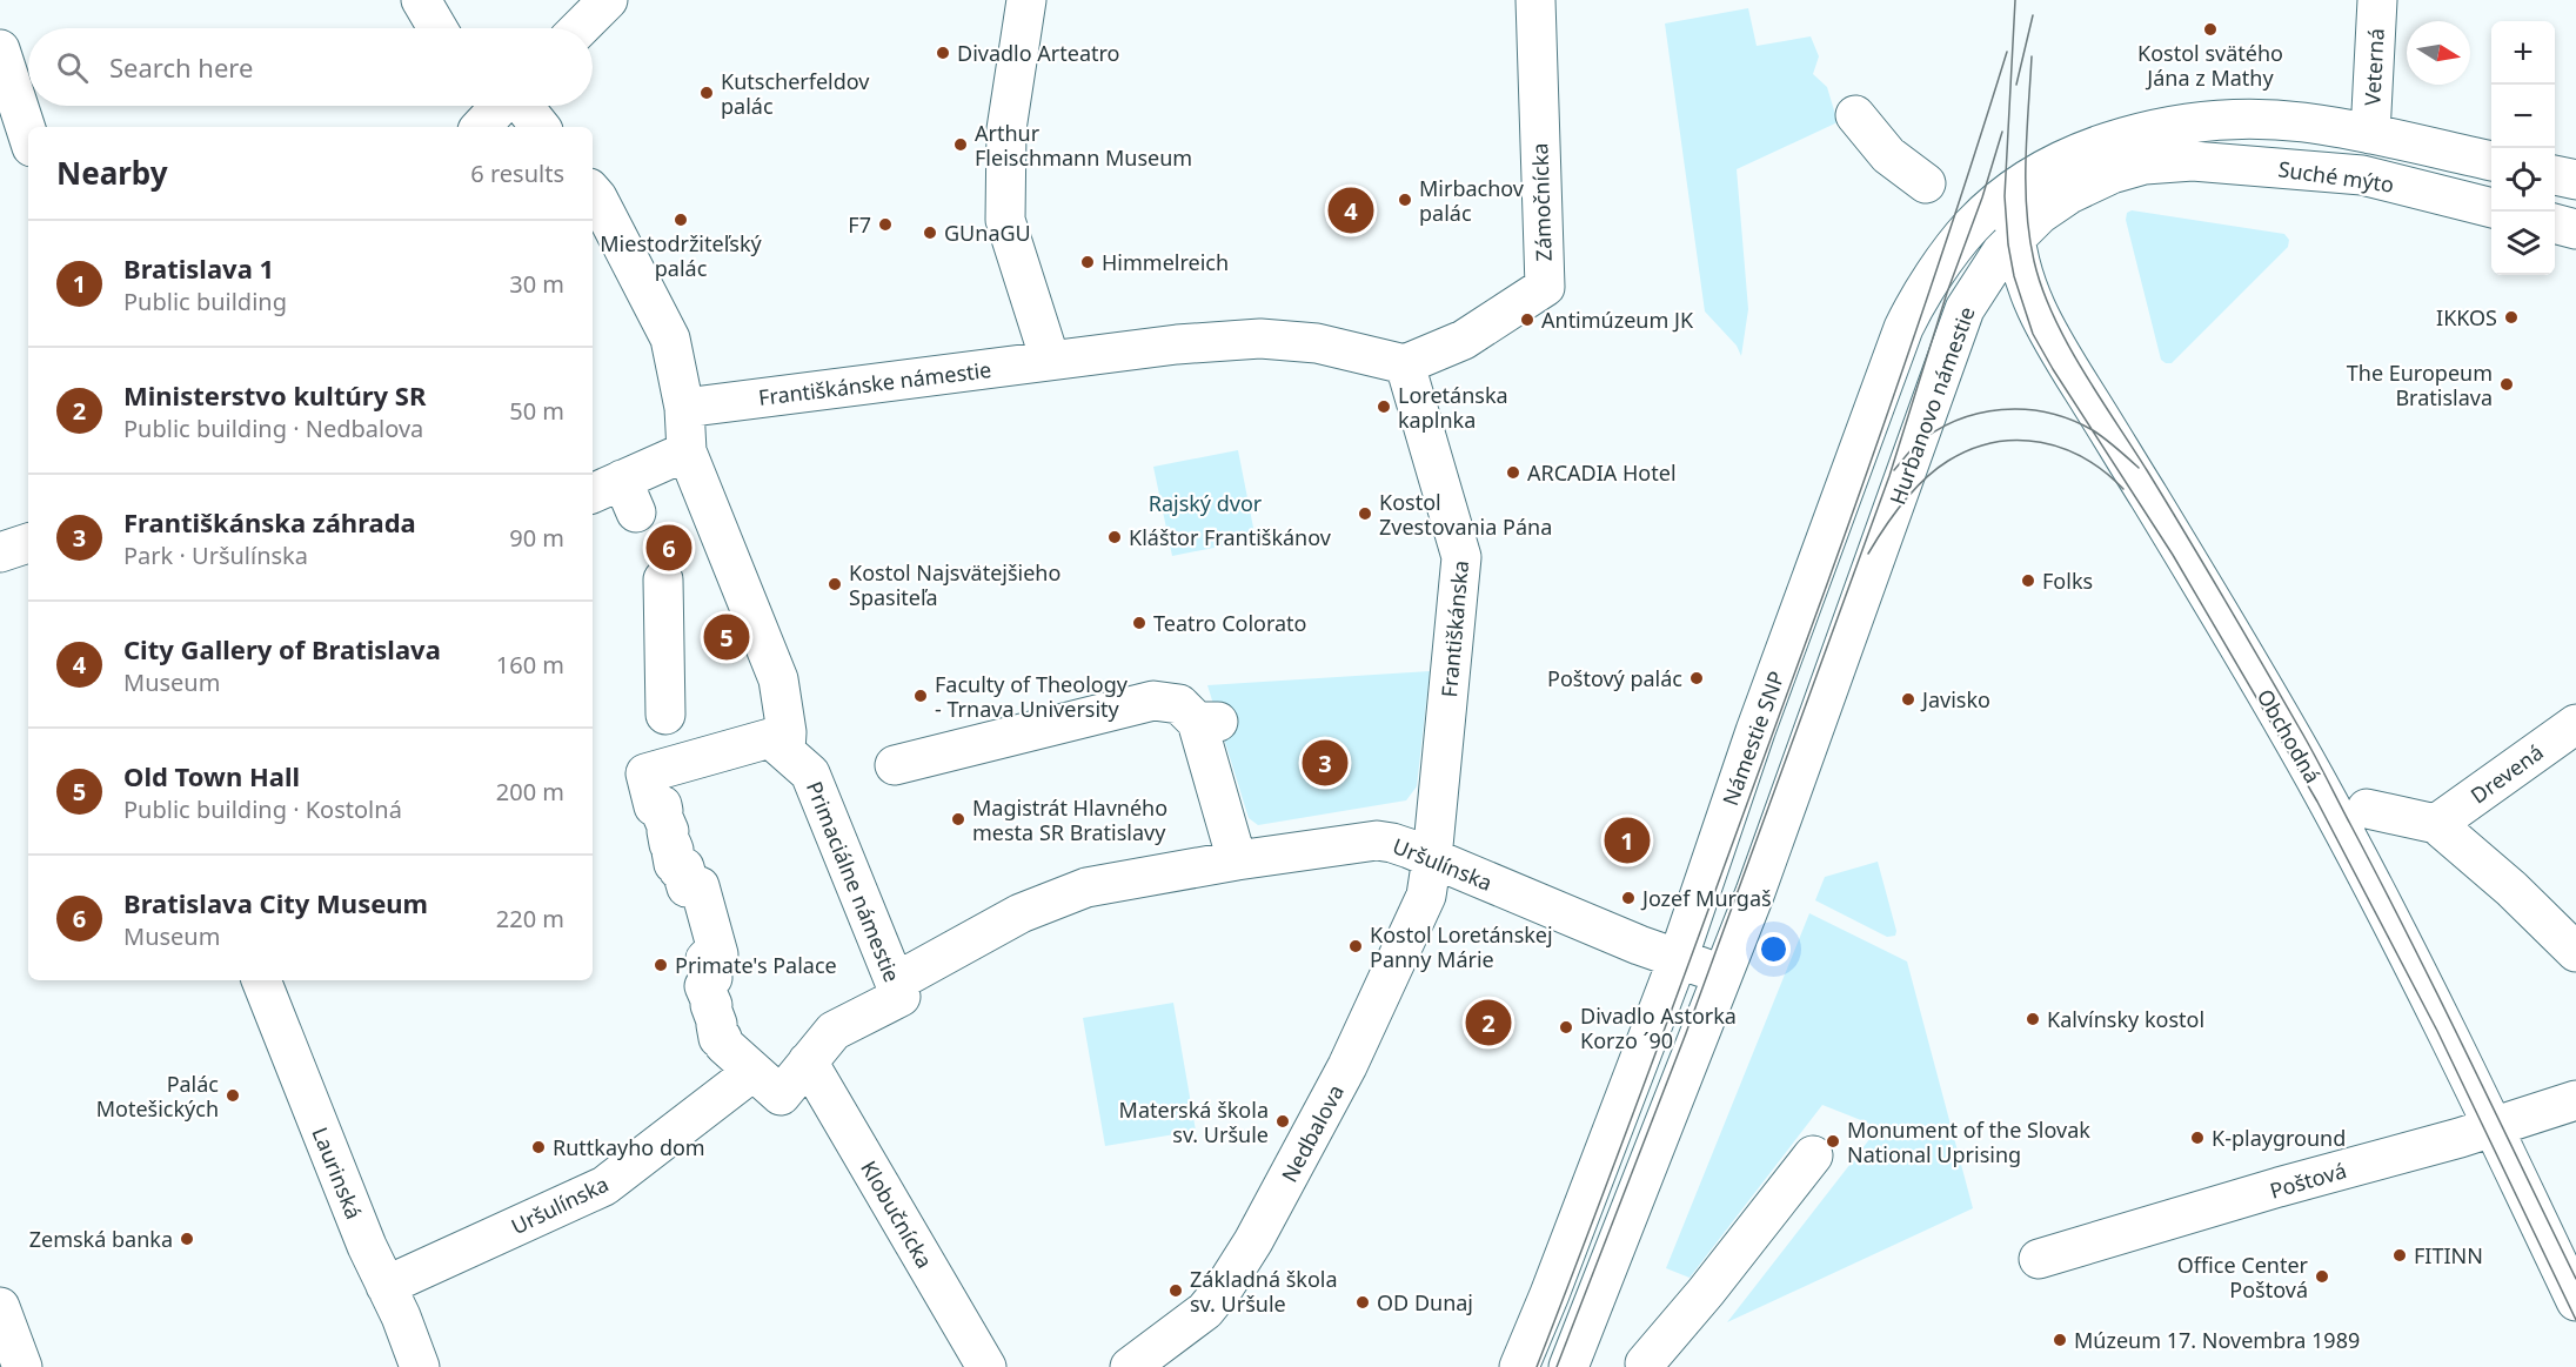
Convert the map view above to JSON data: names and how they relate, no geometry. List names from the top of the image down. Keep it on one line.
{"streets":{"street":["Veterná","Suché mýto","Zámočnícka","Františkánske námestie","Hurbanovo námestie","Františkánska","Obchodná","Námestie SNP","Drevená","Uršulínska","Primaciálne námestie","Nedbalova","Laurinská","Poštová","Klobučnícka"]},"crossings":[["Veterná","Suché mýto"],["Suché mýto","Hurbanovo námestie"],["Zámočnícka","Františkánske námestie"],["Zámočnícka","Františkánska"],["Františkánske námestie","Františkánska"],["Hurbanovo námestie","Obchodná"],["Františkánska","Uršulínska"],["Františkánska","Nedbalova"],["Obchodná","Námestie SNP"],["Obchodná","Poštová"],["Námestie SNP","Uršulínska"],["Uršulínska","Primaciálne námestie"],["Uršulínska","Nedbalova"],["Uršulínska","Laurinská"],["Primaciálne námestie","Klobučnícka"]],"parks":["Rajský dvor"],"places":["Kostol svätého Jána z Mathy","Divadlo Arteatro","Kutscherfeldov palác","Arthur Fleischmann Museum","Mirbachov palác","Miestodržiteľský palác","F7","GUnaGU","Himmelreich","IKKOS","Antimúzeum JK","The Europeum Bratislava","Loretánska kaplnka","ARCADIA Hotel","Kostol Zvestovania Pána","Kláštor Františkánov","Folks","Kostol Najsvätejšieho Spasiteľa","Teatro Colorato","Poštový palác","Faculty of Theology - Trnava University","Javisko","Magistrát Hlavného mesta SR Bratislavy","Jozef Murgaš","Kostol Loretánskej Panny Márie","Primate's Palace","Kalvínsky kostol","Divadlo Astorka Korzo ´90","Palác Motešických","Materská škola sv. Uršule","K-playground","Monument of the Slovak National Uprising","Ruttkayho dom","Zemská banka","FITINN","Office Center Poštová","Základná škola sv. Uršule","OD Dunaj","Múzeum 17. Novembra 1989"],"north":"right","page":{"map_buttons":["+","−"],"search":"Search here","heading":["Nearby","6 results"],"pins":["4","6","5","3","1","2"],"list":[{"mark":"1","name":"Bratislava 1","note":"Public building","value":"30 m"},{"mark":"2","name":"Ministerstvo kultúry SR","note":"Public building · Nedbalova","value":"50 m"},{"mark":"3","name":"Františkánska záhrada","note":"Park · Uršulínska","value":"90 m"},{"mark":"4","name":"City Gallery of Bratislava","note":"Museum","value":"160 m"},{"mark":"5","name":"Old Town Hall","note":"Public building · Kostolná","value":"200 m"},{"mark":"6","name":"Bratislava City Museum","note":"Museum","value":"220 m"}]}}
